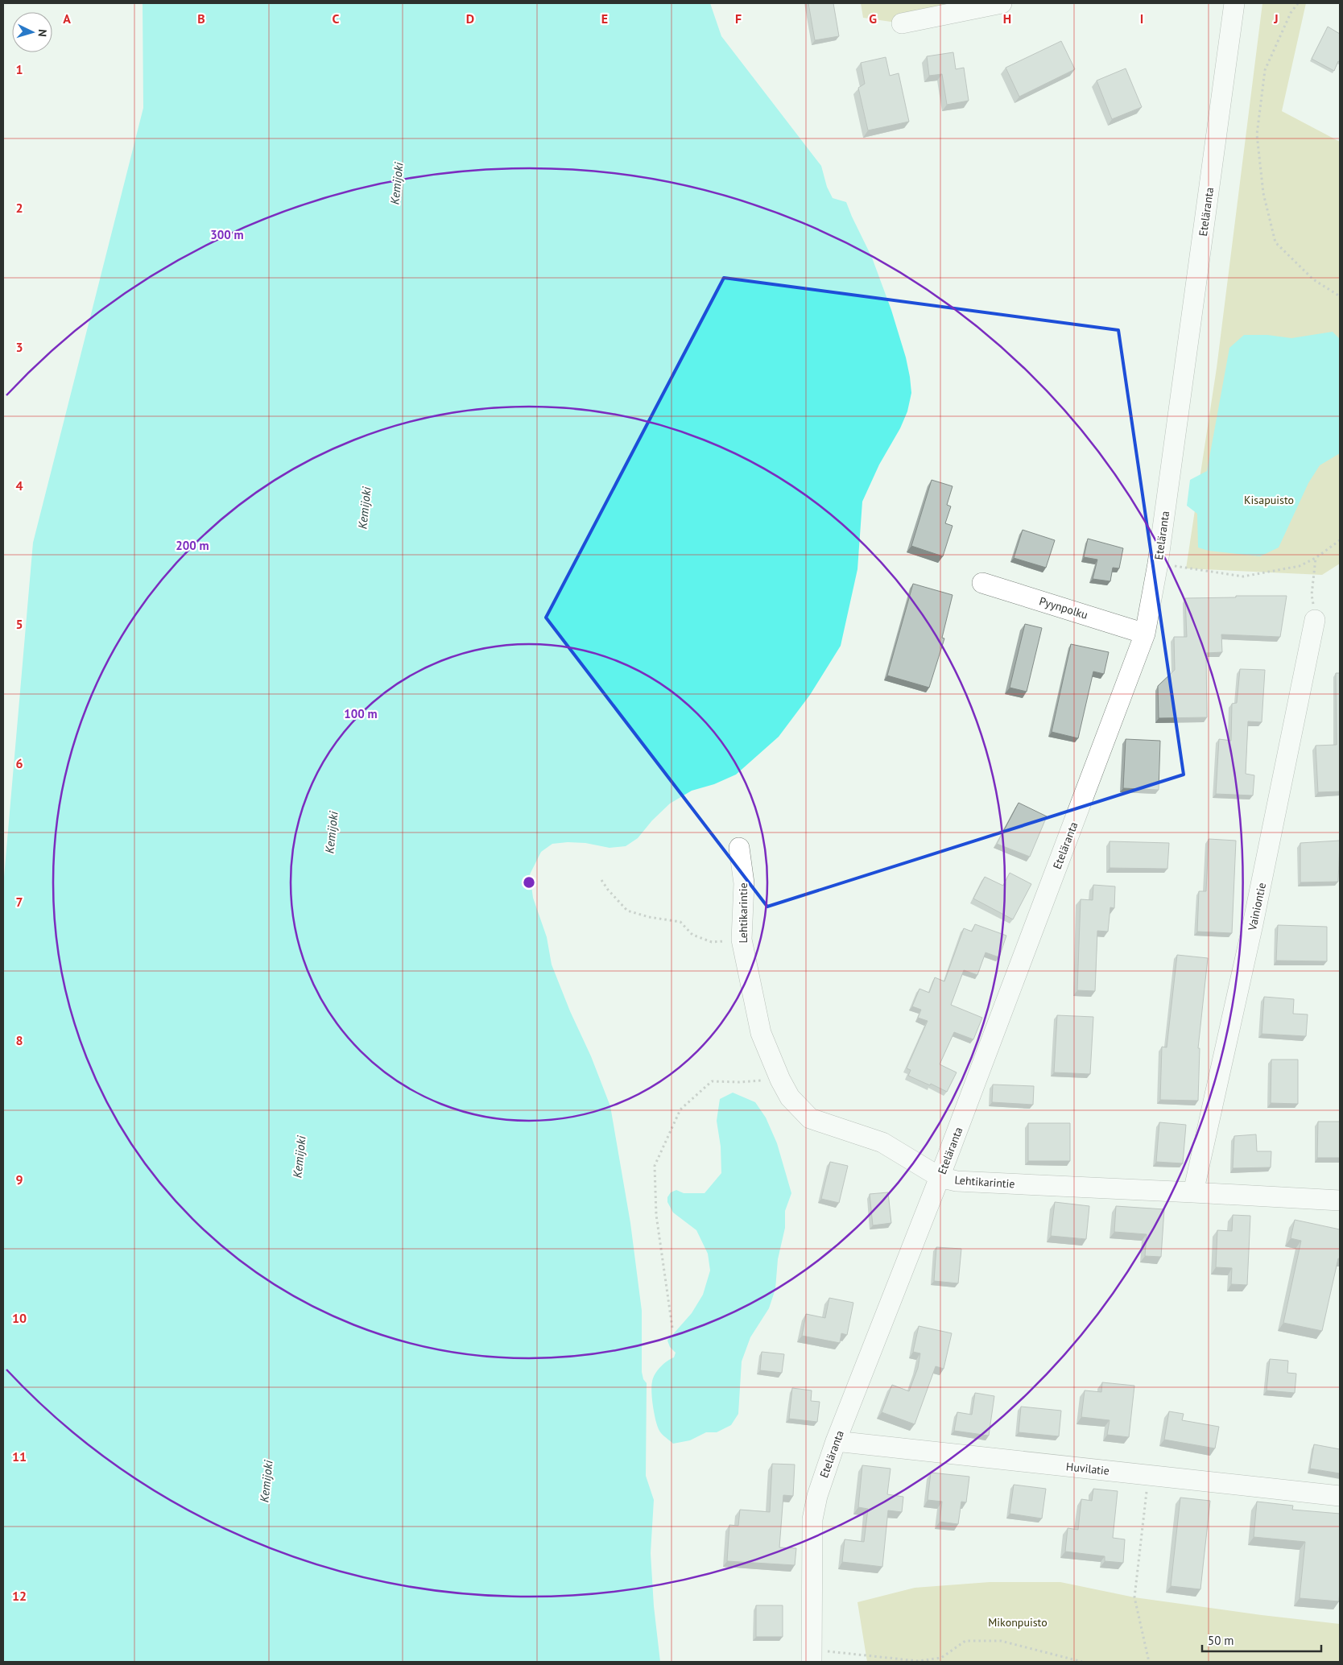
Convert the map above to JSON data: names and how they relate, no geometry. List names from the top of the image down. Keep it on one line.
{"streets":{"street":["Eteläranta","Pyynpolku","Vainiontie","Lehtikarintie","Huvilatie"]},"crossings":[["Eteläranta","Pyynpolku"],["Eteläranta","Lehtikarintie"],["Eteläranta","Huvilatie"],["Vainiontie","Lehtikarintie"]],"water":["Kemijoki"],"parks":["Kisapuisto","Mikonpuisto"],"scale_bar":"50 m","north":"right","grid":{"columns":["A","B","C","D","E","F","G","H","I","J"],"rows":["1","2","3","4","5","6","7","8","9","10","11","12"]},"rings":["300 m","200 m","100 m"]}
